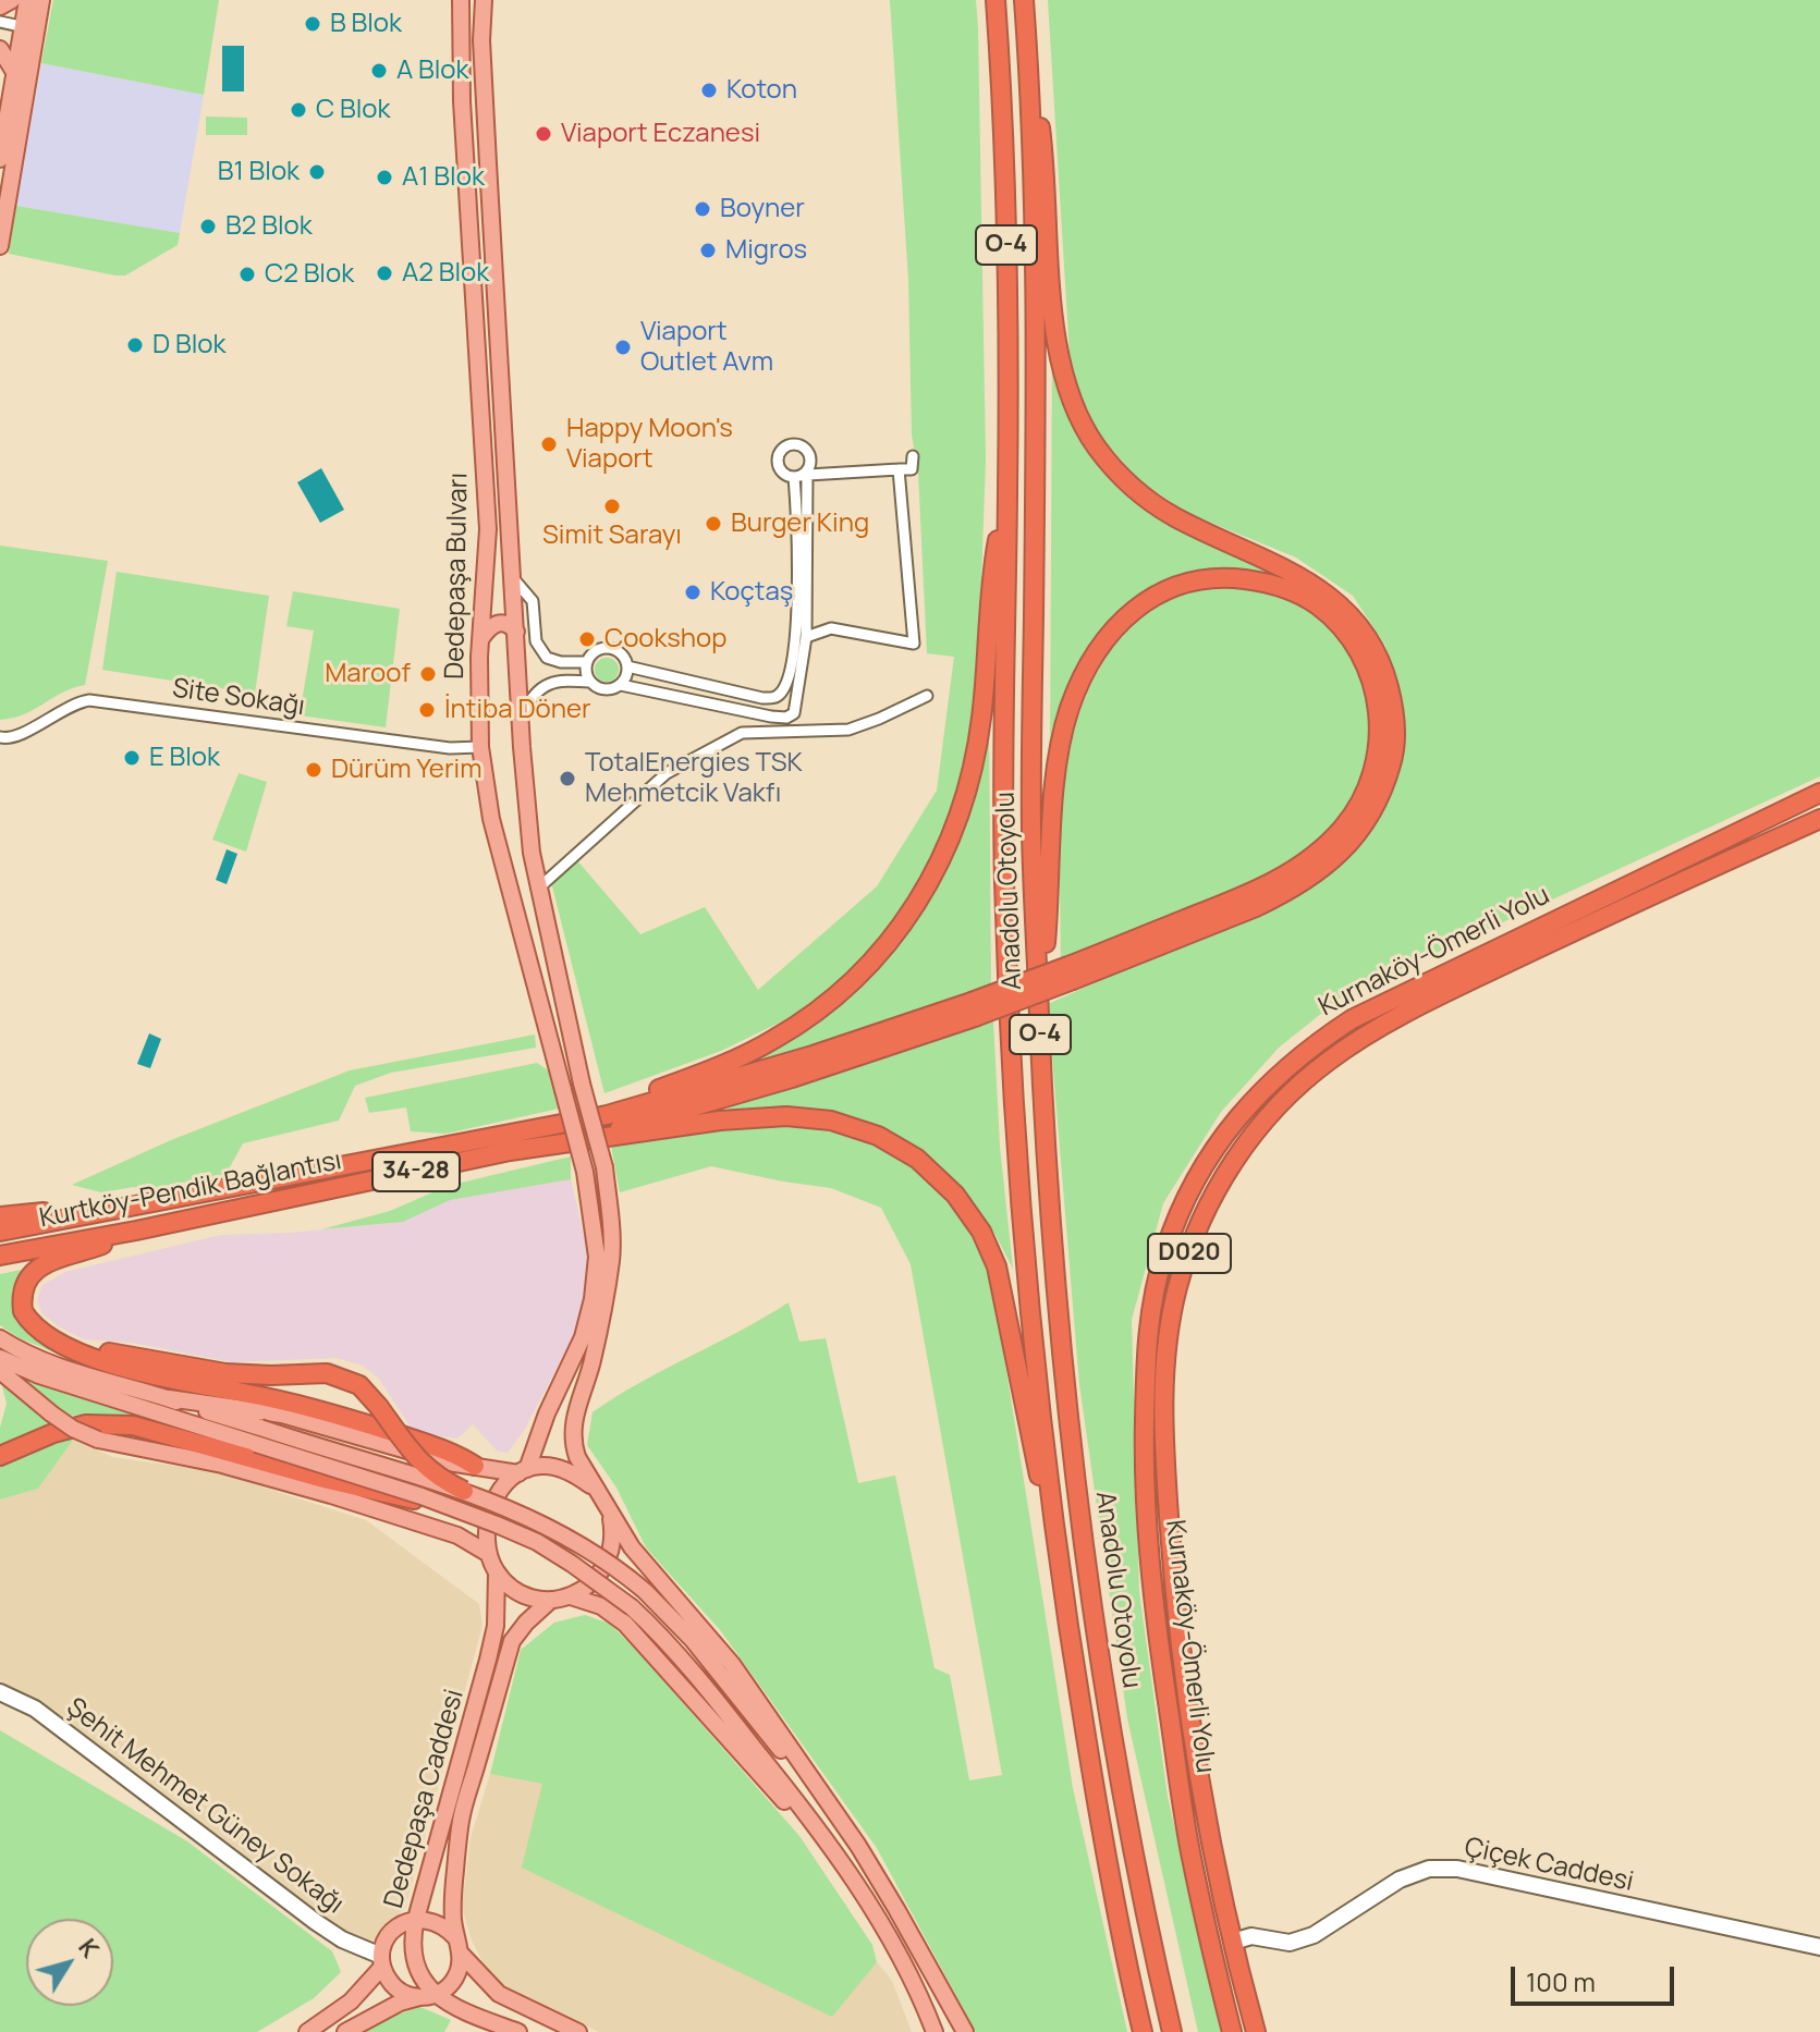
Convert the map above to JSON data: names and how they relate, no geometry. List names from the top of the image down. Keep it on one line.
{"streets":{"highway":["O-4","Anadolu Otoyolu","Kurnaköy-Ömerli Yolu","34-28","Kurtköy-Pendik Bağlantısı","D020"],"main road":["Dedepaşa Bulvarı","Dedepaşa Caddesi"],"street":["Site Sokağı","Şehit Mehmet Güney Sokağı","Çiçek Caddesi"]},"crossings":[["Dedepaşa Bulvarı","Site Sokağı"],["Dedepaşa Bulvarı","Dedepaşa Caddesi"],["Kurnaköy-Ömerli Yolu","Çiçek Caddesi"]],"places":["B Blok","A Blok","Koton","C Blok","Viaport Eczanesi","B1 Blok","A1 Blok","Boyner","B2 Blok","Migros","A2 Blok","C2 Blok","D Blok","Viaport Outlet Avm","Happy Moon's Viaport","Simit Sarayı","Burger King","Koçtaş","Cookshop","Maroof","İntiba Döner","E Blok","Dürüm Yerim","TotalEnergies TSK Mehmetcik Vakfı"],"scale_bar":"100 m","north":"top right"}
